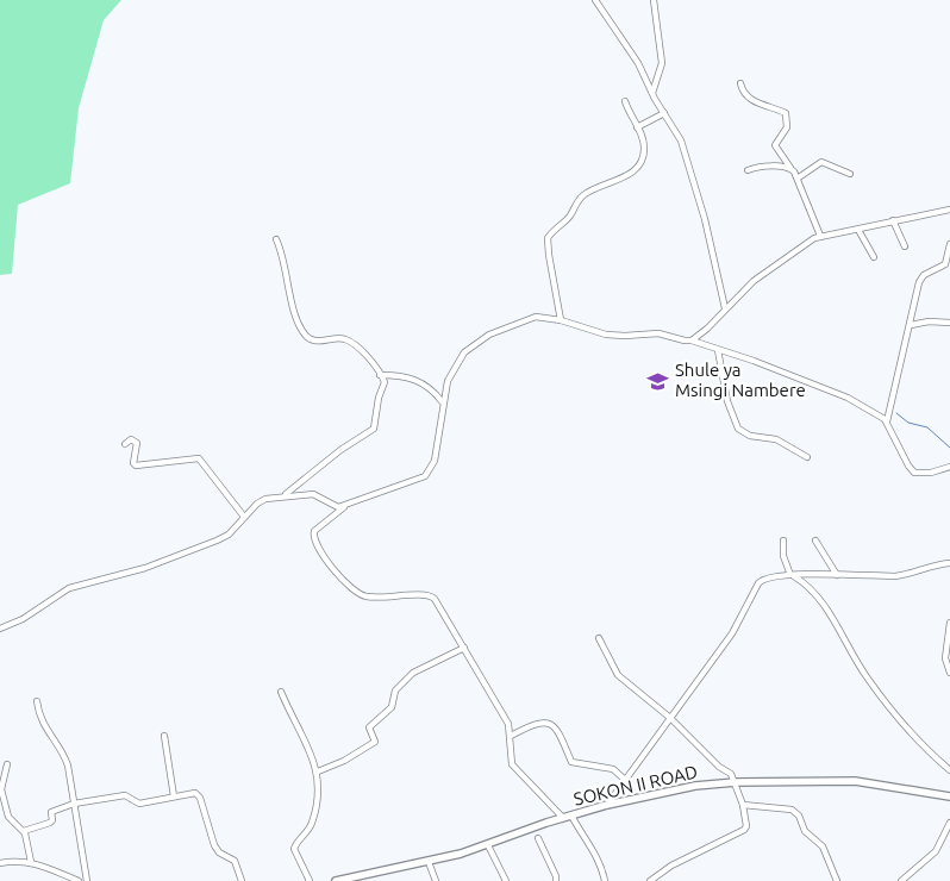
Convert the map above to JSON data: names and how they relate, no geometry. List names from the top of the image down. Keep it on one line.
{"streets":{"street":["SOKON II ROAD"]},"places":{"school or university":["Shule ya Msingi Nambere"]}}
